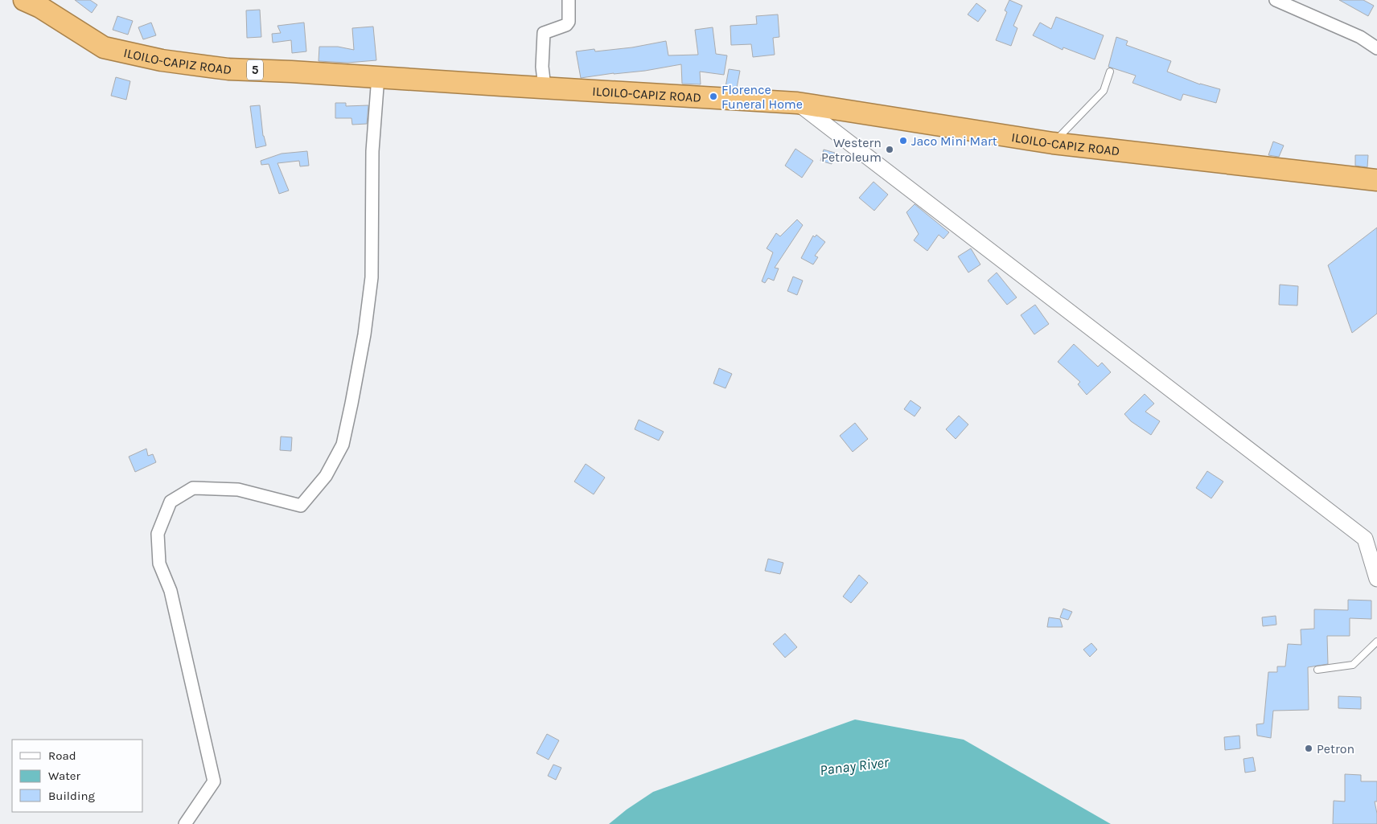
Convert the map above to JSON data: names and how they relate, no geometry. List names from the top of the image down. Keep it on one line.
{"streets":{"highway":["ILOILO-CAPIZ ROAD","5"]},"water":["Panay River"],"places":["Florence Funeral Home","Jaco Mini Mart","Western Petroleum","Petron"],"legend":["Road","Water","Building"]}
